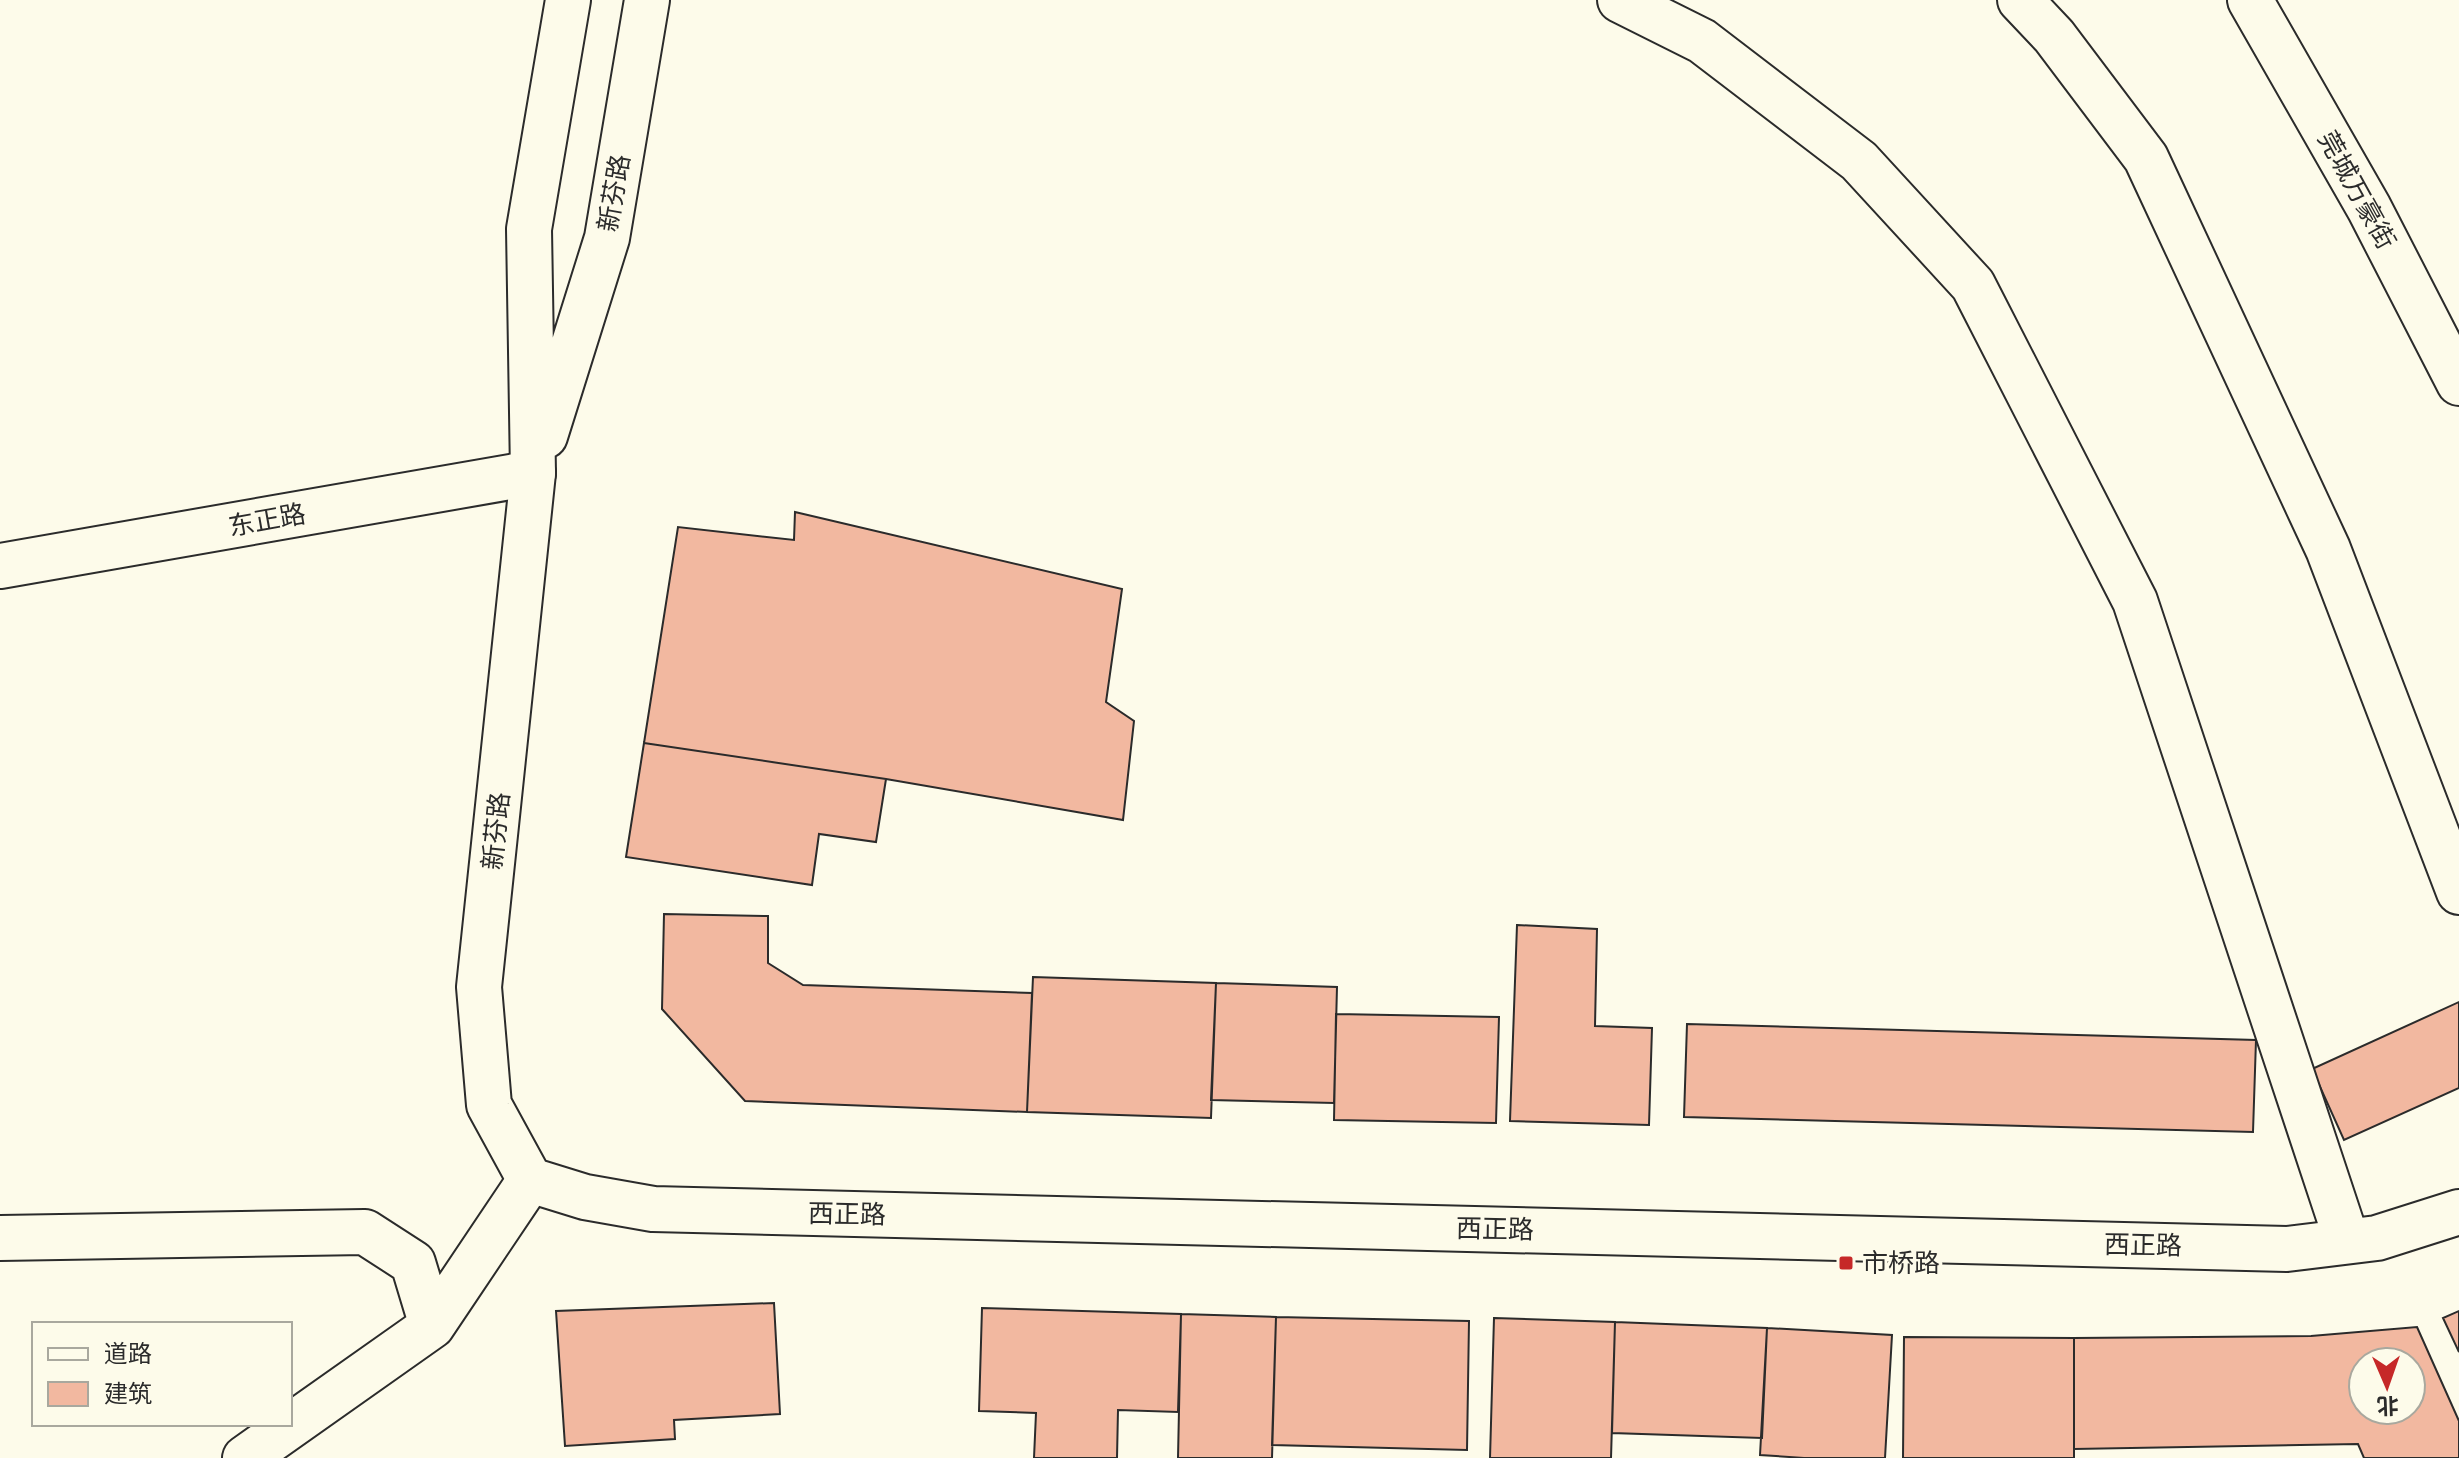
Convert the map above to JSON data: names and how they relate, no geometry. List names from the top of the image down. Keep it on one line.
{"streets":{"street":["莞城万豪街","新芬路","东正路","西正路"]},"crossings":[["新芬路","东正路"],["新芬路","西正路"]],"places":{"transit":["市桥路"]},"legend":["道路","建筑"],"north":"bottom"}
